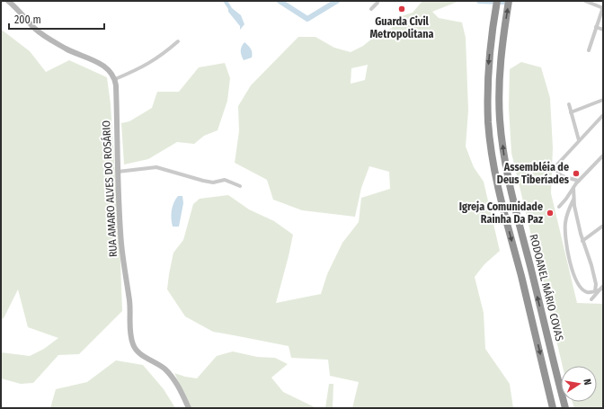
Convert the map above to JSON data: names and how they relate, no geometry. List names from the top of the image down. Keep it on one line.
{"streets":{"highway":["RODOANEL MÁRIO COVAS"],"street":["RUA AMARO ALVES DO ROSÁRIO"]},"places":["Guarda Civil Metropolitana","Assembléia de Deus Tiberíades","Igreja Comunidade Rainha Da Paz"],"scale_bar":"200 m","north":"right"}
